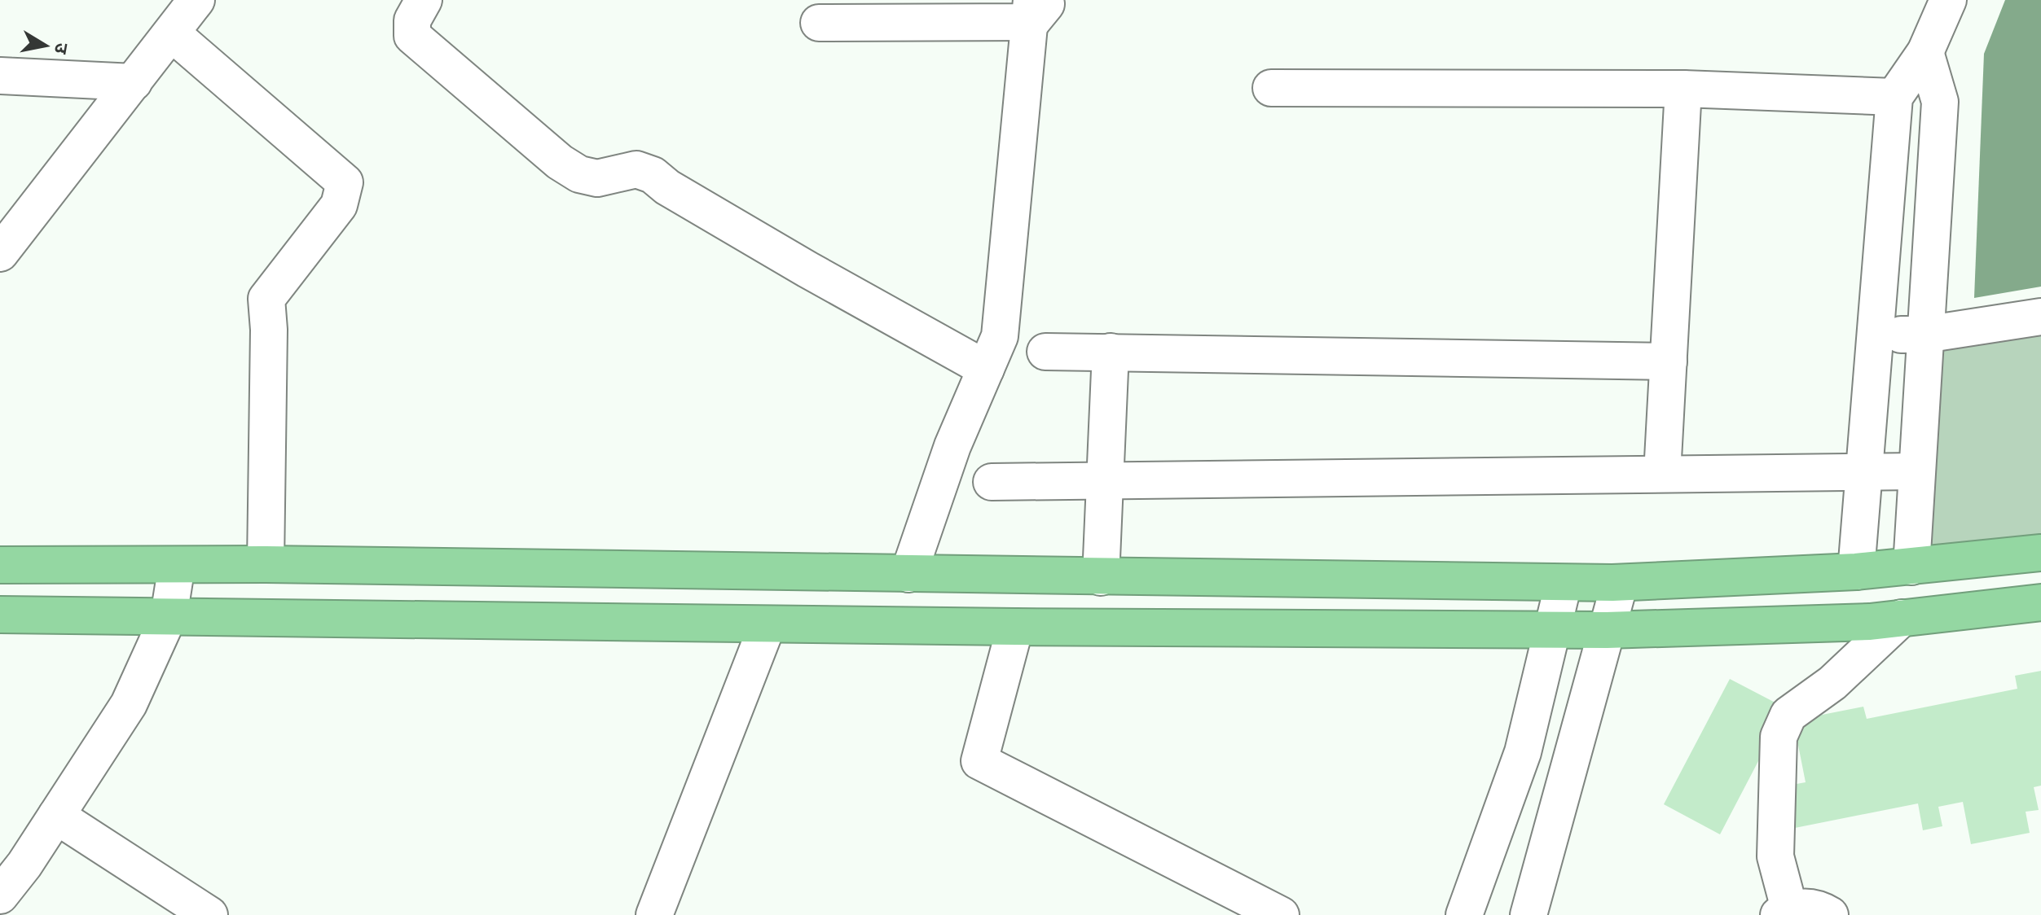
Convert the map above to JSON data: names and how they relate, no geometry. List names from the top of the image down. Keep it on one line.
{"north":"right"}
